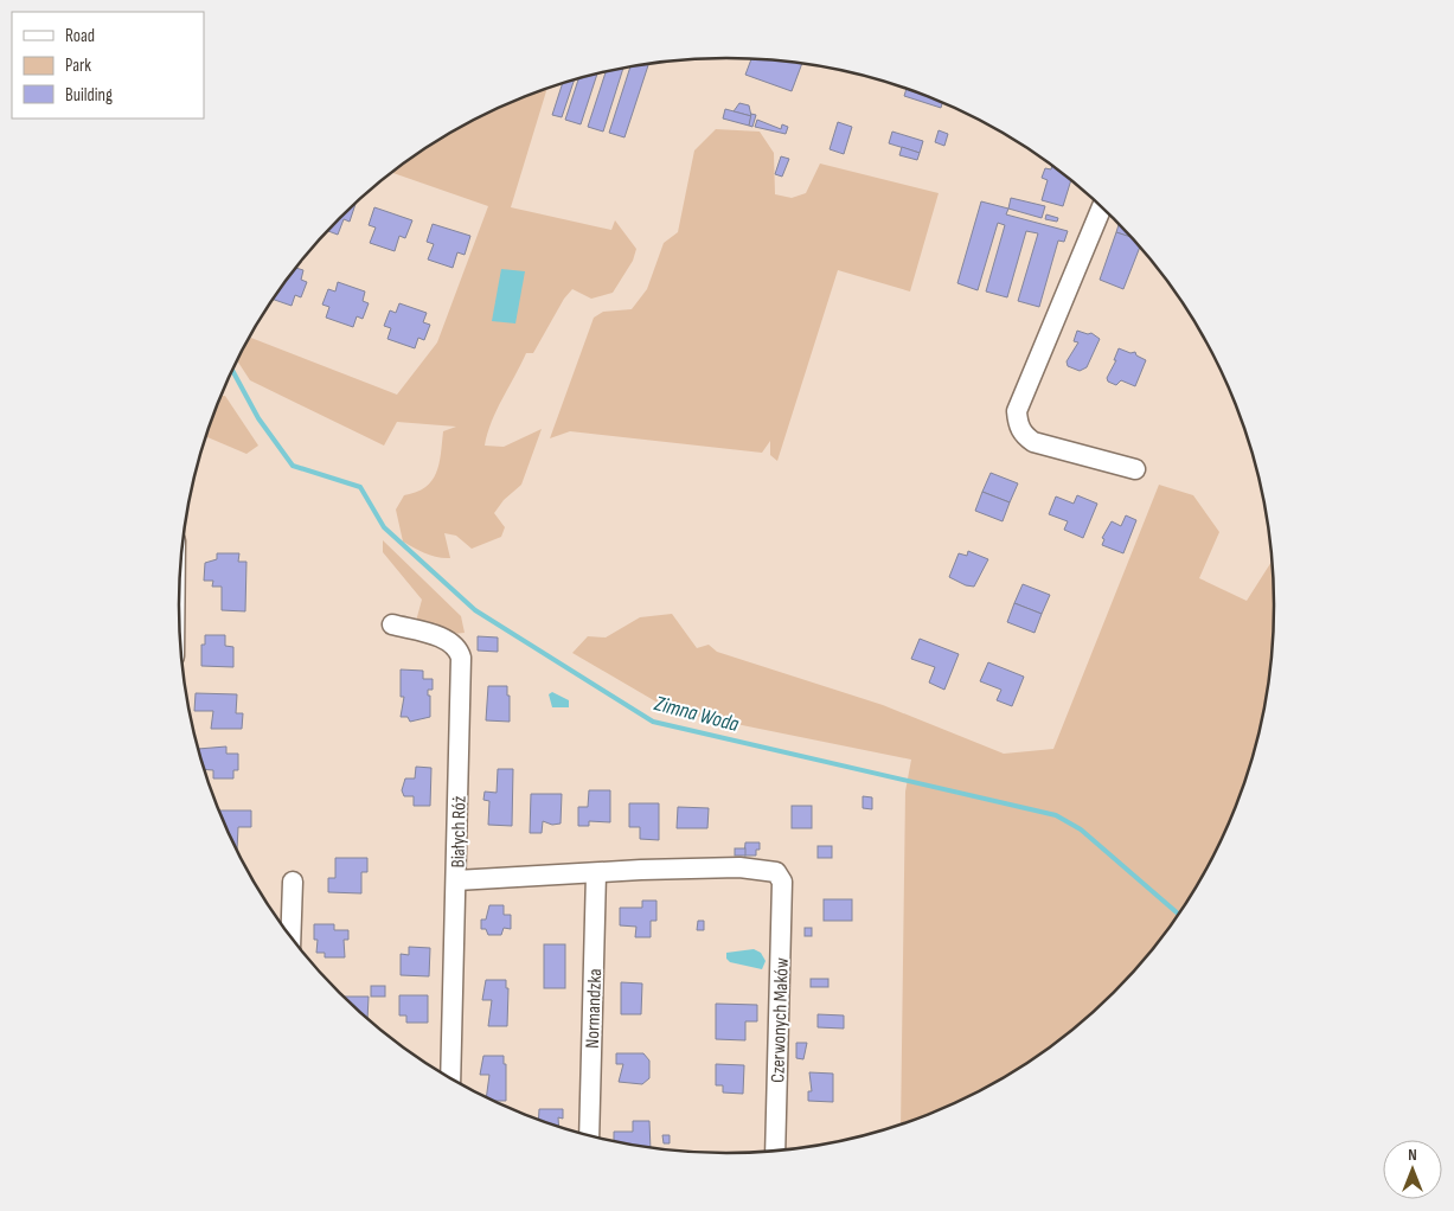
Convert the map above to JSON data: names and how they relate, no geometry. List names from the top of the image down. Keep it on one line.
{"streets":{"street":["Białych Róż","Normandzka","Czerwonych Maków"]},"crossings":[["Normandzka","Czerwonych Maków"]],"water":["Zimna Woda"],"legend":["Road","Park","Building"],"north":"top"}
